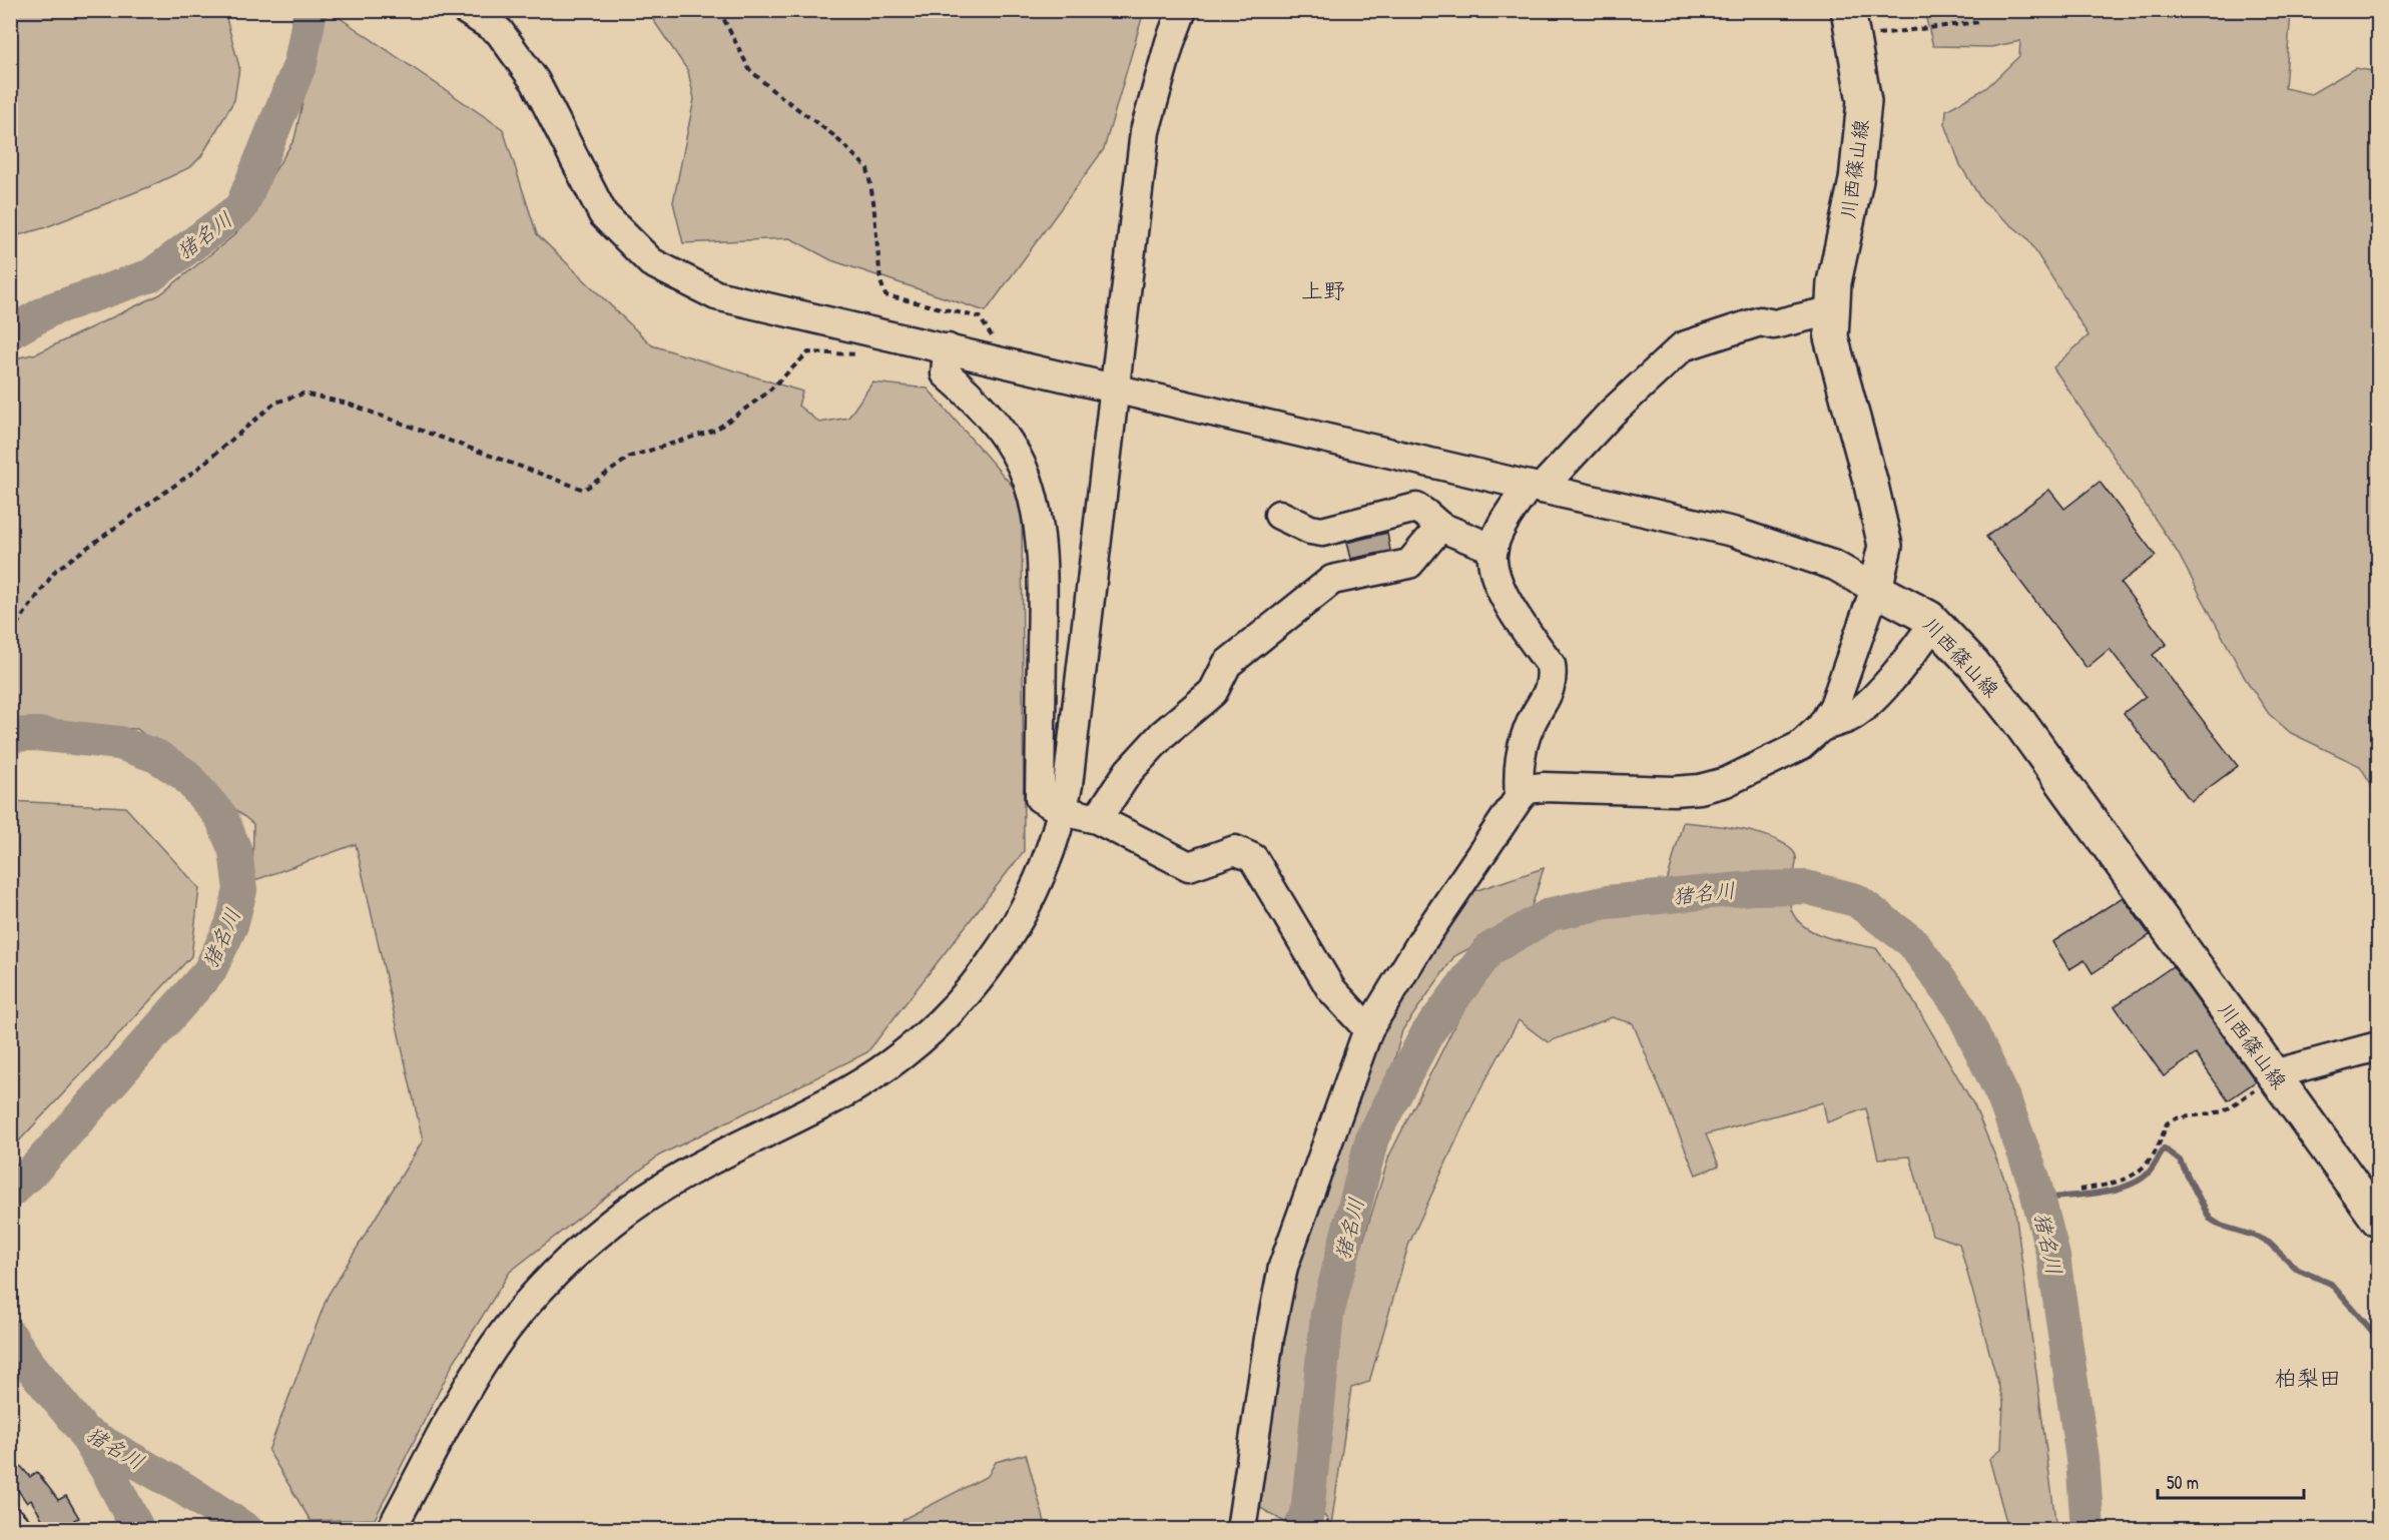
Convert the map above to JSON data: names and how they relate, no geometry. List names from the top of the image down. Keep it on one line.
{"streets":{"main road":["川西篠山線"]},"districts":["上野","柏梨田"],"water":["猪名川"],"scale_bar":"50 m"}
